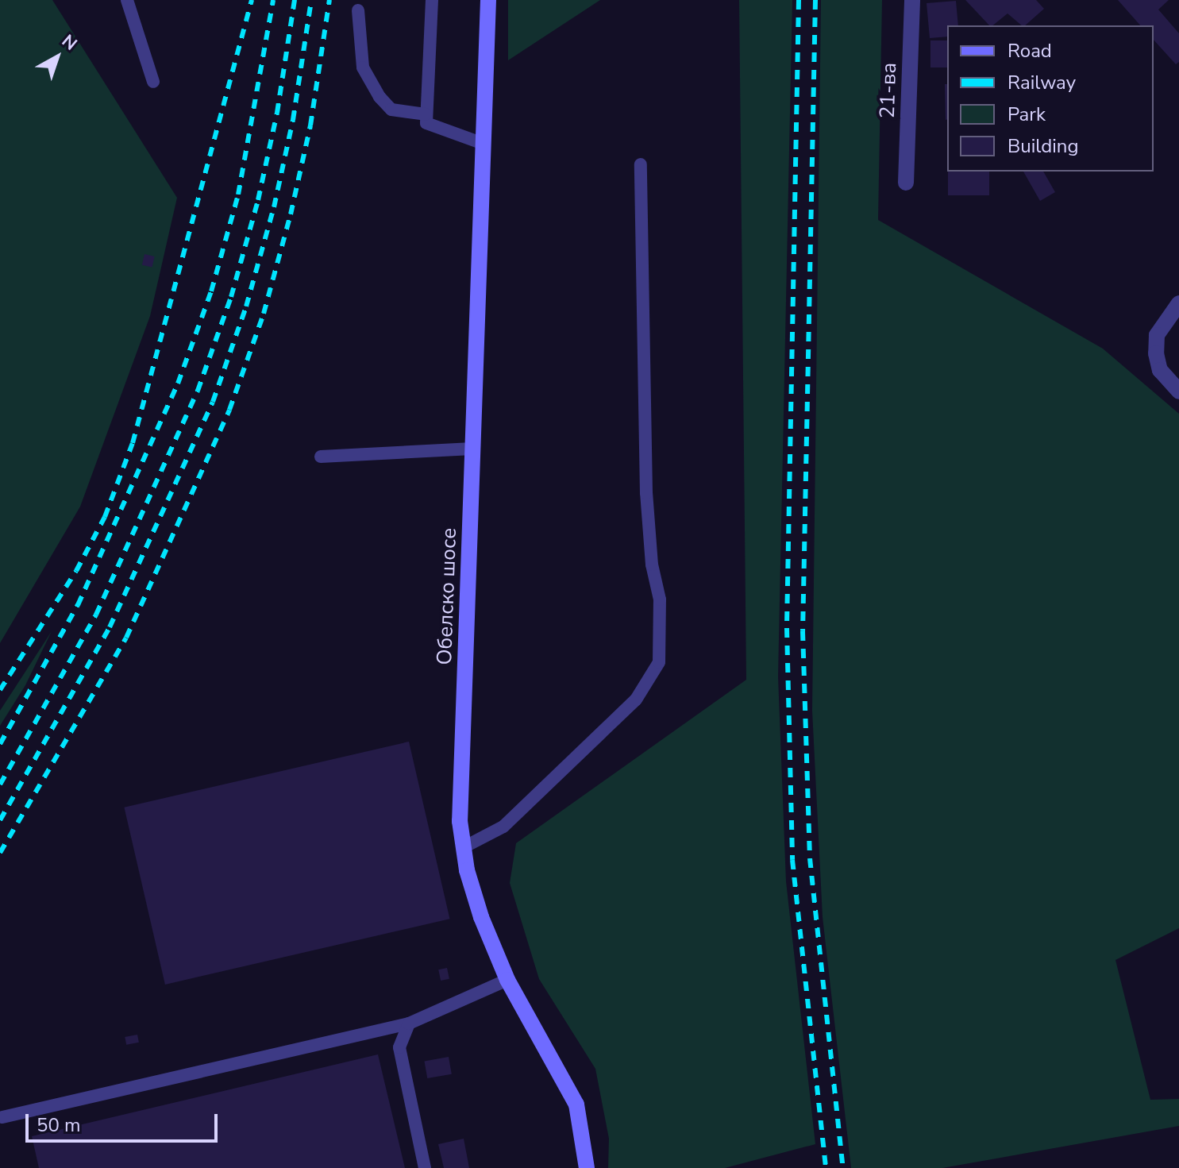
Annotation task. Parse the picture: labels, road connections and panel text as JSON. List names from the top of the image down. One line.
{"streets":{"street":["21-ва","Обелско шосе"]},"legend":["Road","Railway","Park","Building"],"scale_bar":"50 m","north":"top right"}
